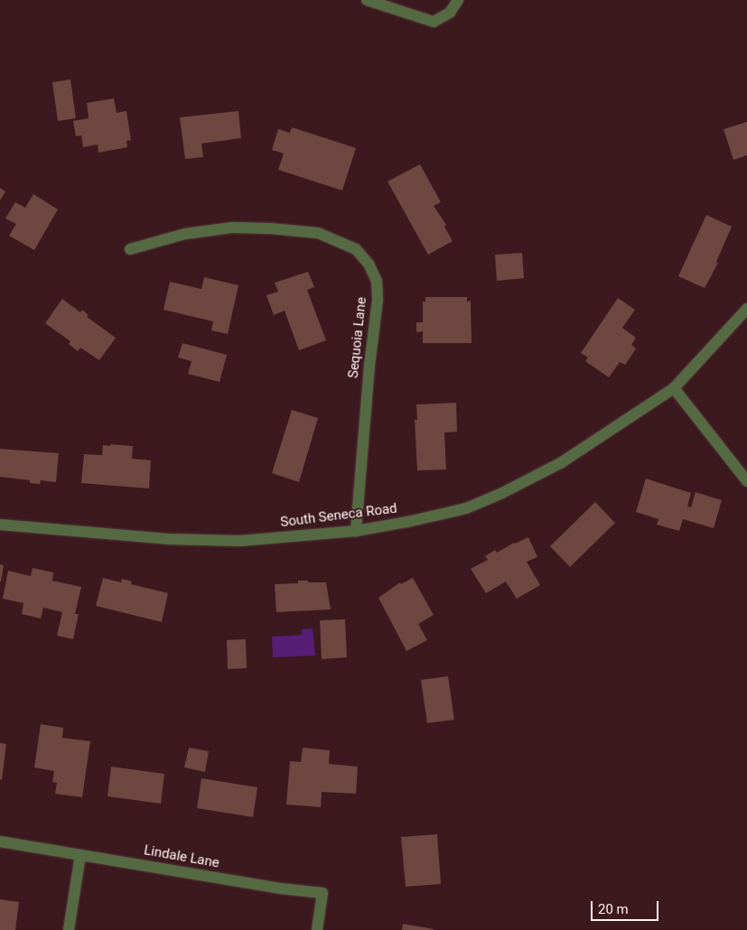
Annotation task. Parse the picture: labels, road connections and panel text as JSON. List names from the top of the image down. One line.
{"streets":{"street":["Sequoia Lane","South Seneca Road","Lindale Lane"]},"crossings":[["Sequoia Lane","South Seneca Road"]],"scale_bar":"20 m"}
